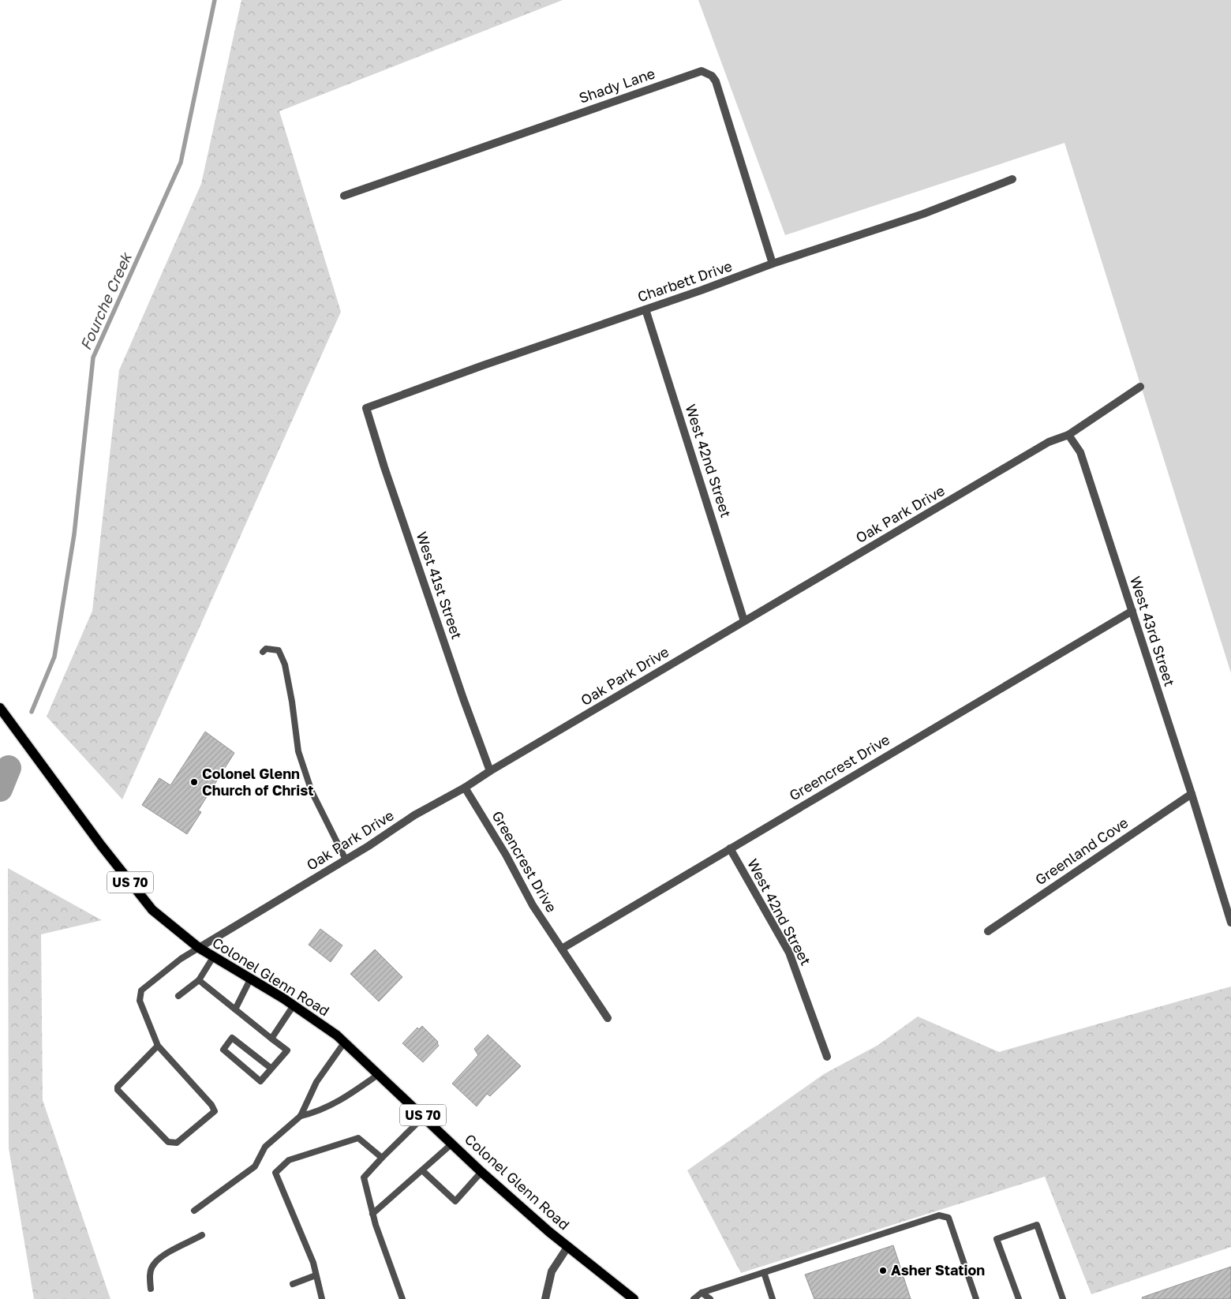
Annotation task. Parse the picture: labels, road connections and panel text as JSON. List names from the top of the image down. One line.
{"streets":{"main road":["US 70","Colonel Glenn Road"],"street":["Shady Lane","Charbett Drive","West 42nd Street","Oak Park Drive","West 41st Street","West 43rd Street","Greencrest Drive","Greenland Cove"]},"crossings":[["Shady Lane","Charbett Drive"],["Charbett Drive","West 42nd Street"],["Charbett Drive","West 41st Street"],["West 42nd Street","Oak Park Drive"],["West 42nd Street","Greencrest Drive"],["Oak Park Drive","West 41st Street"],["Oak Park Drive","West 43rd Street"],["Oak Park Drive","Greencrest Drive"],["Oak Park Drive","Colonel Glenn Road"],["West 43rd Street","Greencrest Drive"],["West 43rd Street","Greenland Cove"]],"water":["Fourche Creek"],"places":["Colonel Glenn Church of Christ","Asher Station"]}
